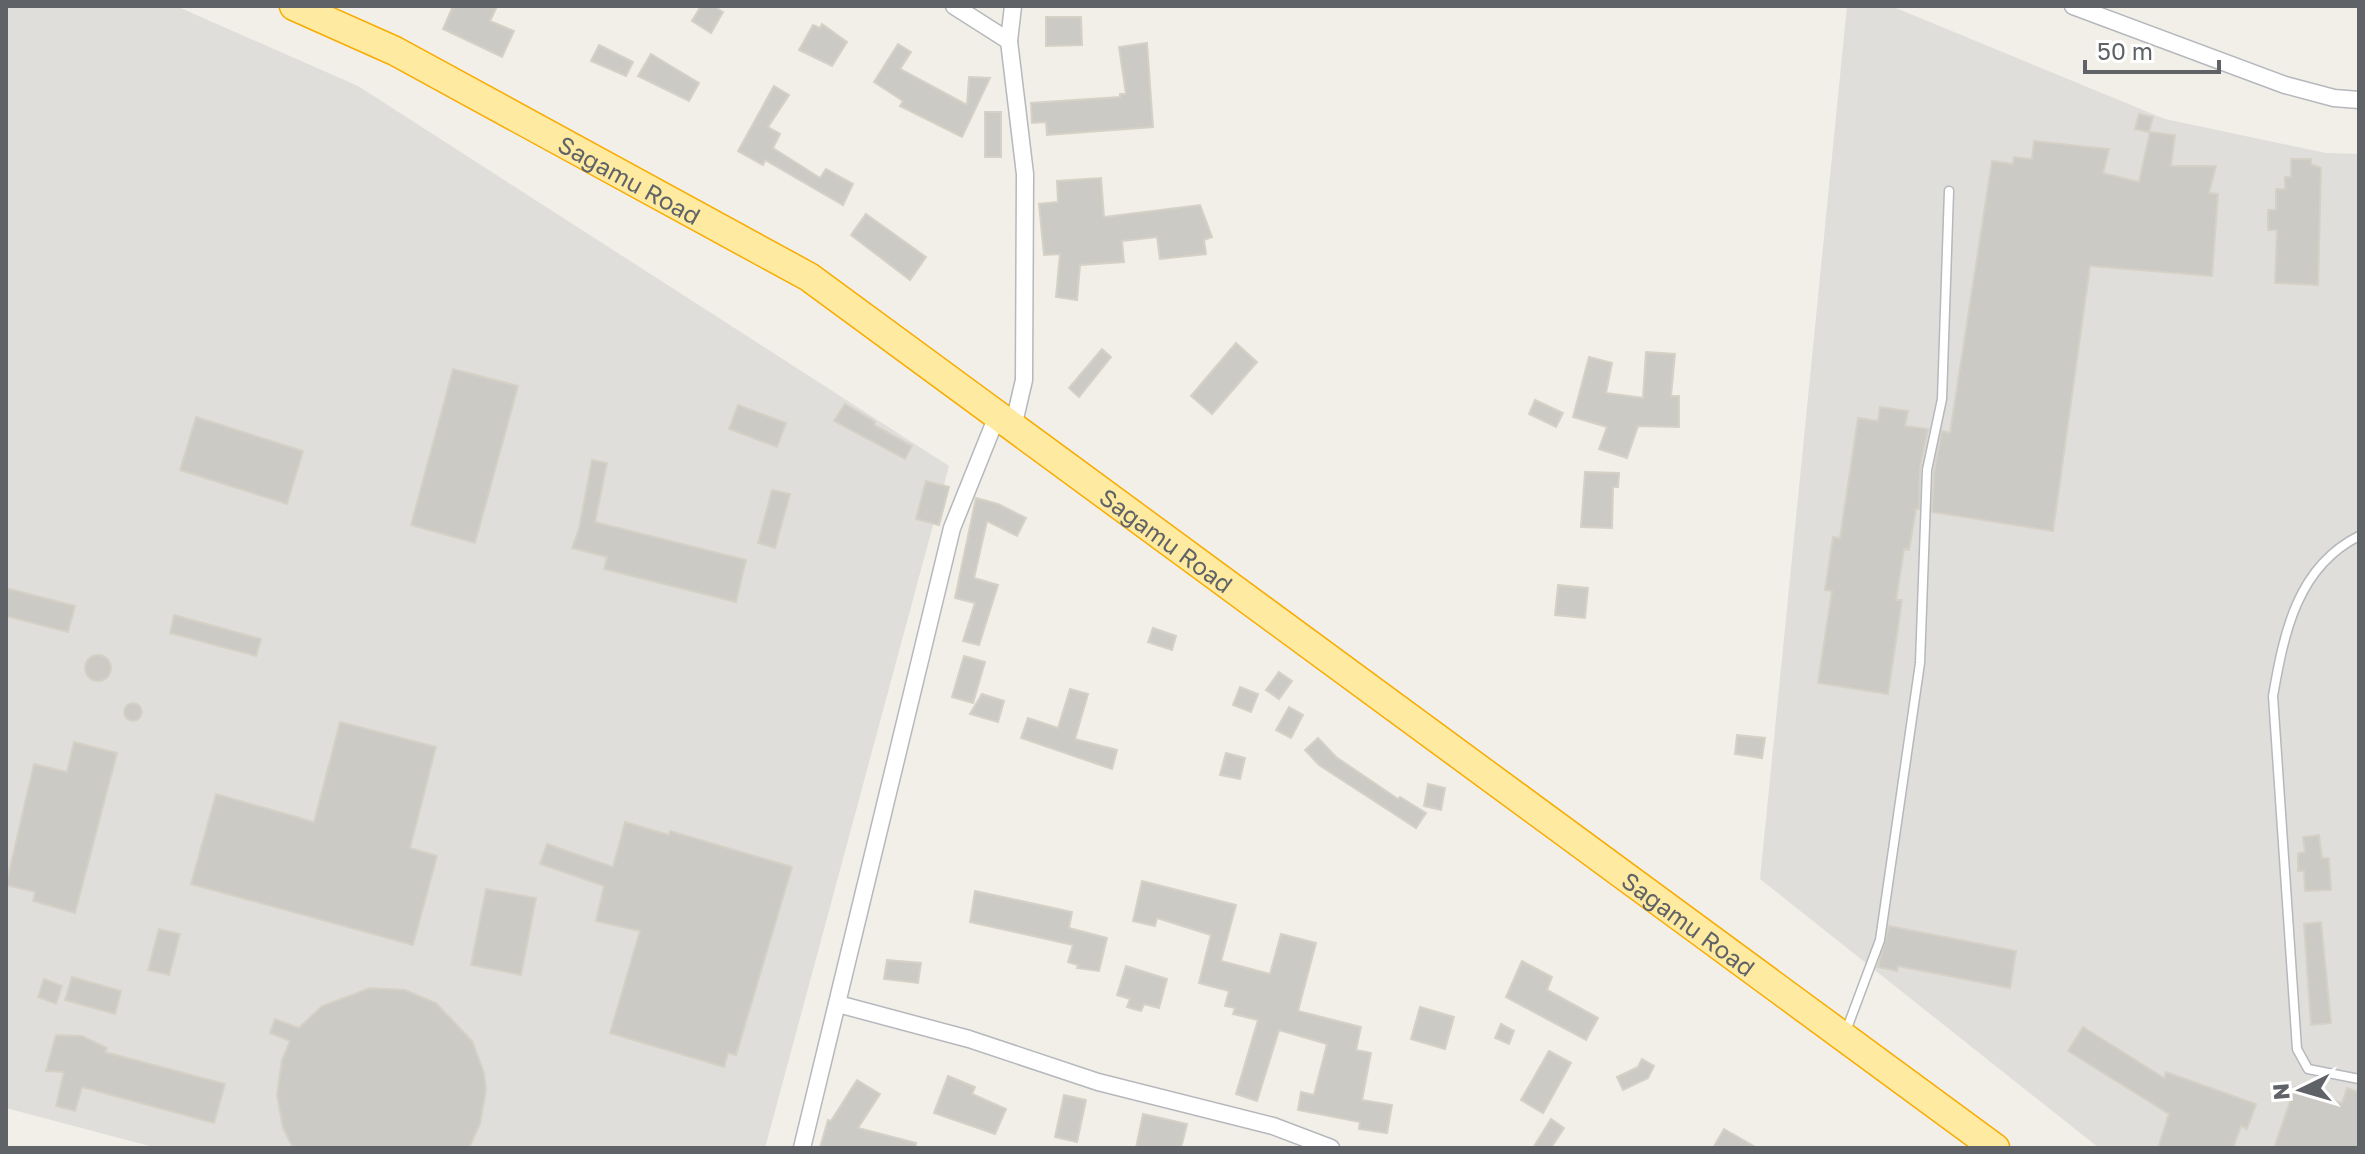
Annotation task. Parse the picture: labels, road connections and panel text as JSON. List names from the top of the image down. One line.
{"streets":{"highway":["Sagamu Road"]},"scale_bar":"50 m","north":"left"}
